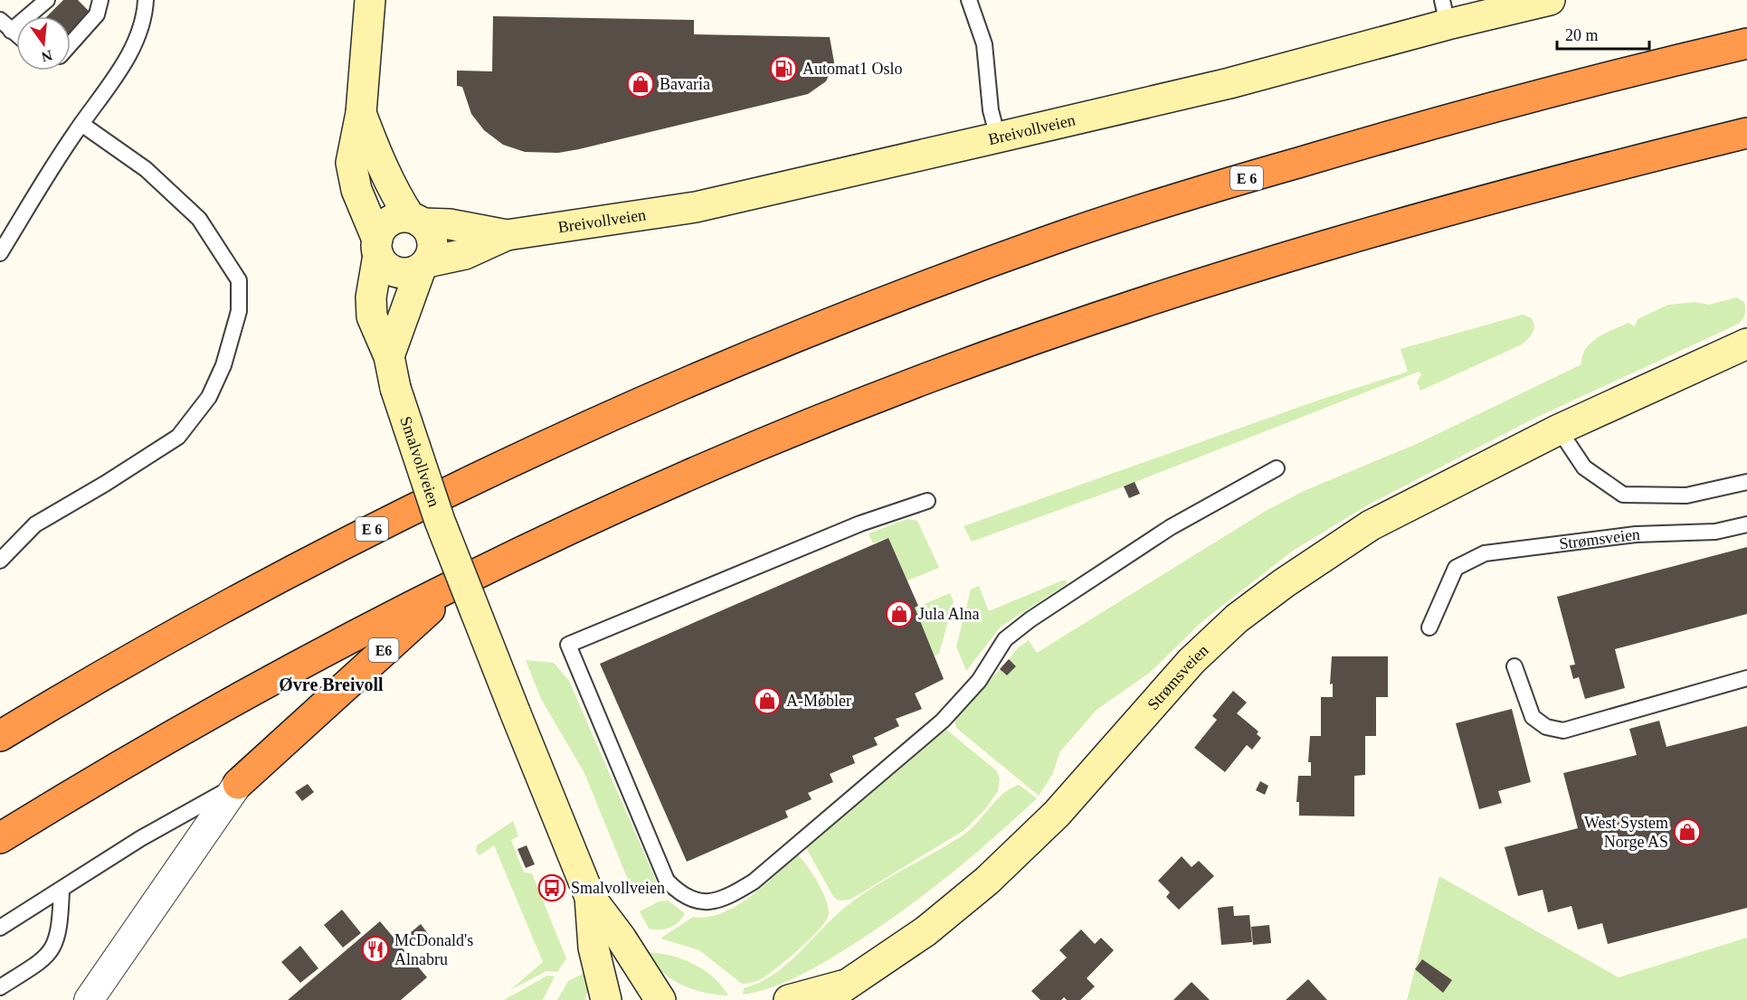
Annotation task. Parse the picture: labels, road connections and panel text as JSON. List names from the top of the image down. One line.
{"streets":{"highway":["E 6","E6"],"street":["Breivollveien","Smalvollveien","Strømsveien"]},"crossings":[["Breivollveien","Smalvollveien"]],"districts":["Øvre Breivoll"],"places":{"fuel station":["Automat1 Oslo"],"shop":["Bavaria","Jula Alna","A-Møbler","West System Norge AS"],"bus stop":["Smalvollveien"],"restaurant":["McDonald's Alnabru"]},"scale_bar":"20 m","north":"bottom"}
